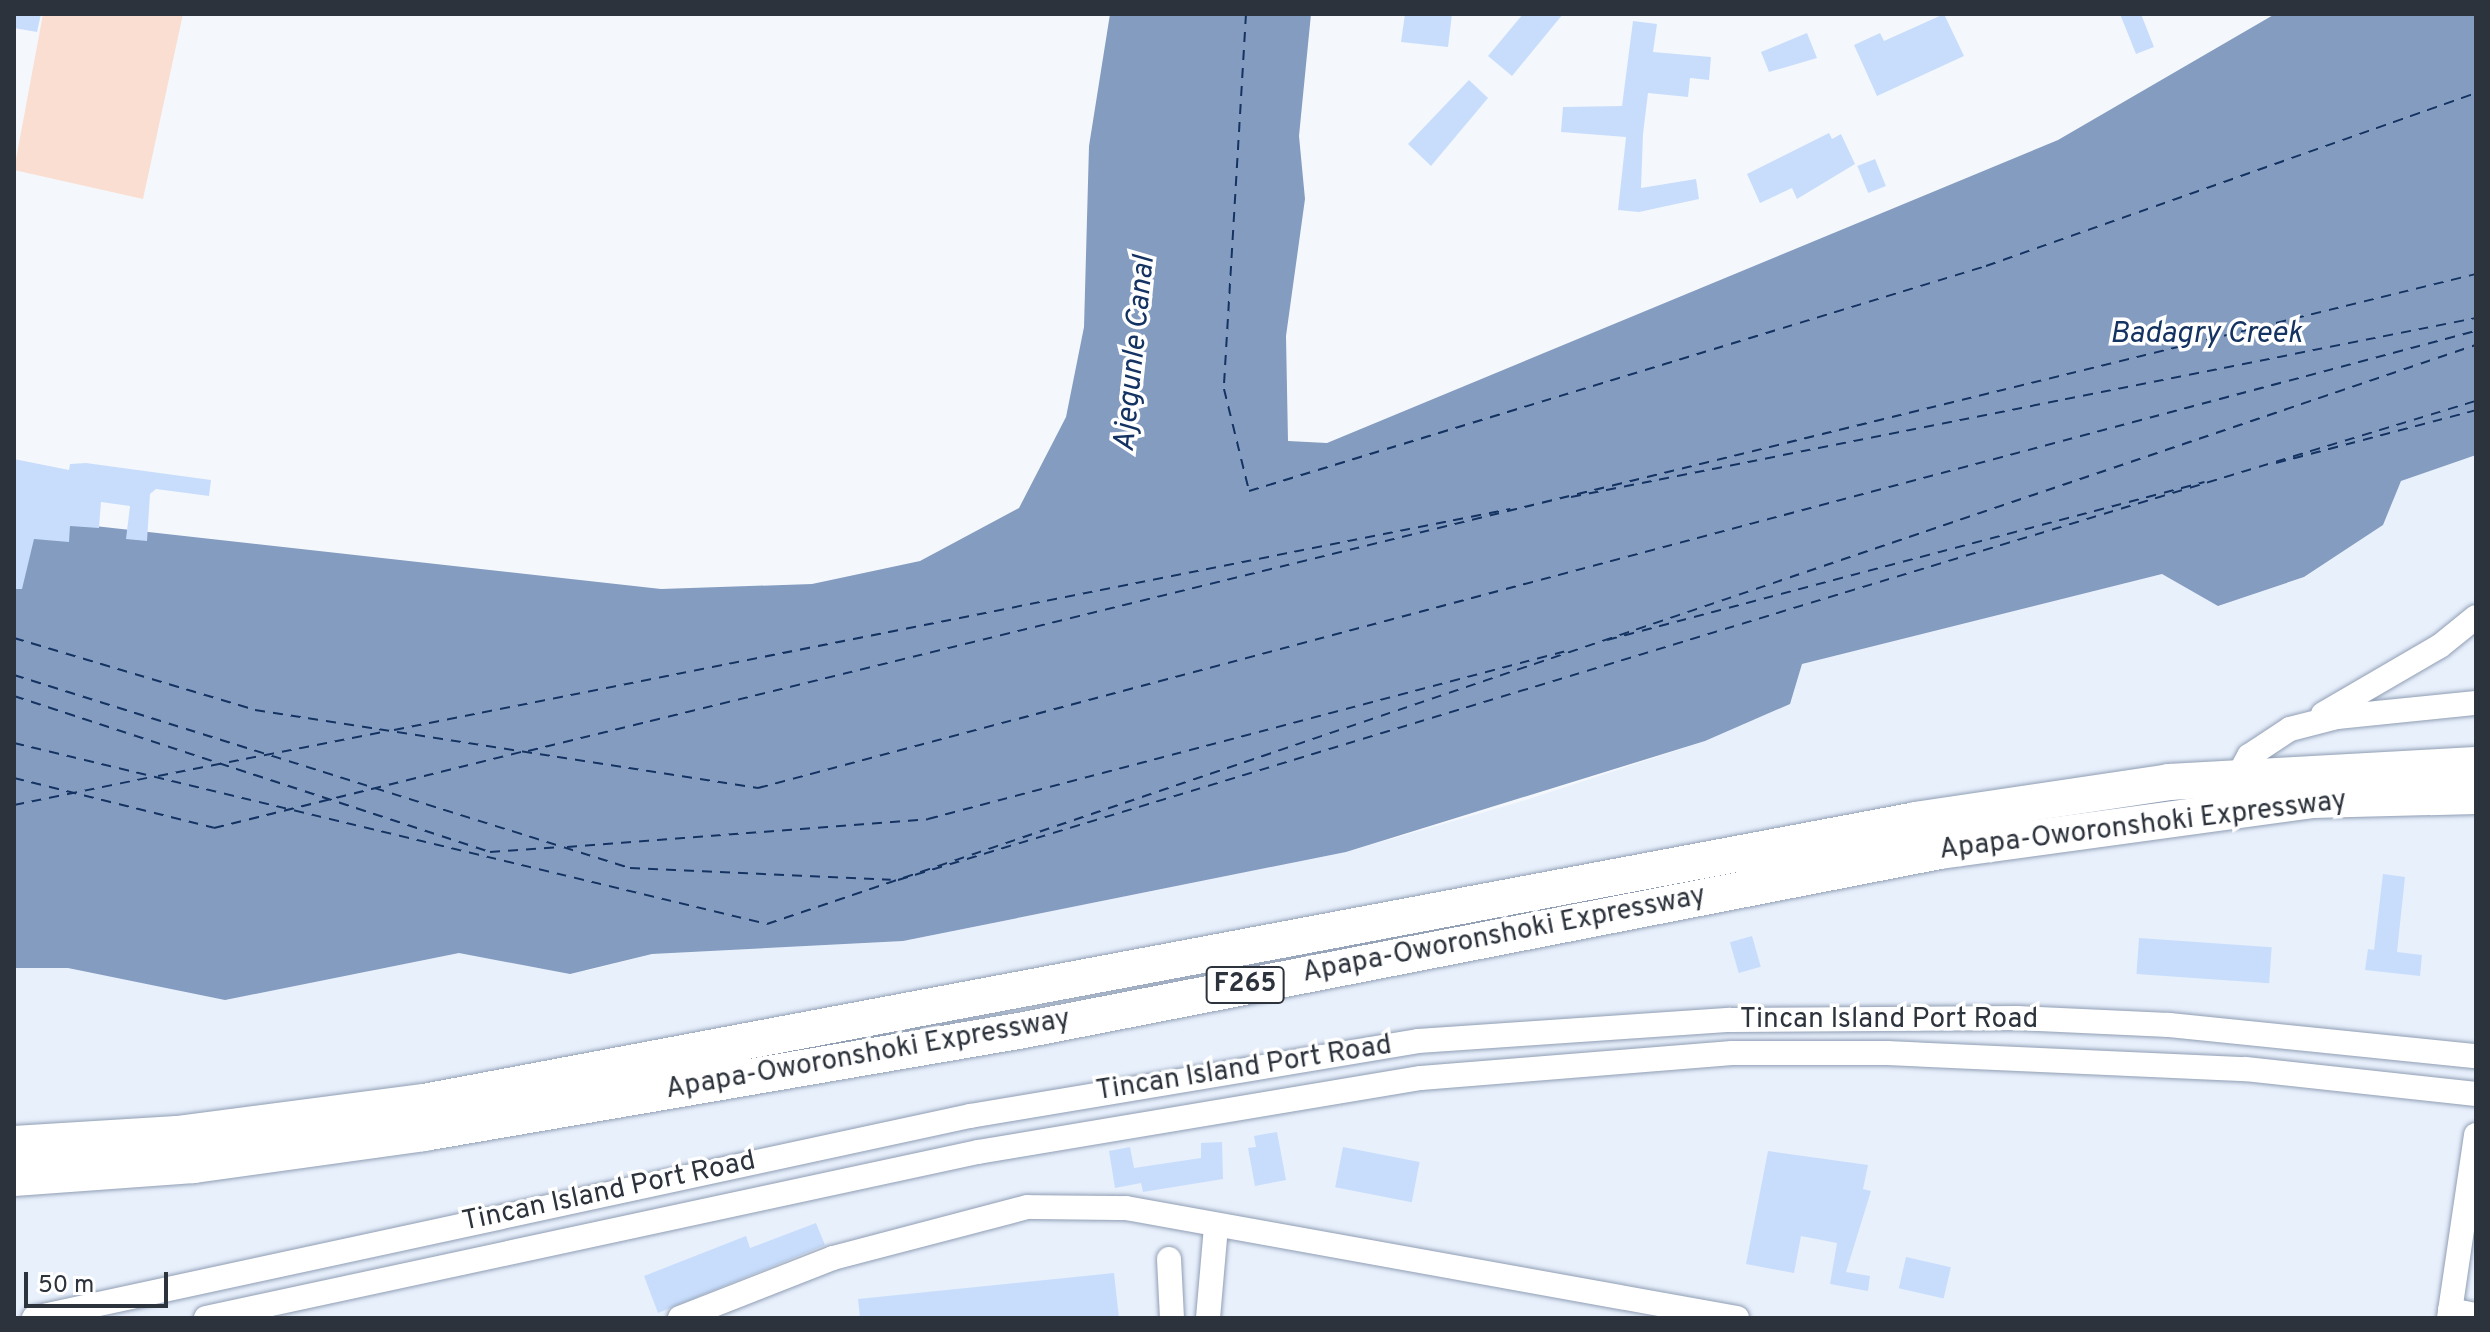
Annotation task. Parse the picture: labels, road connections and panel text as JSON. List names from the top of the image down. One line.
{"streets":{"highway":["Apapa-Oworonshoki Expressway","F265"],"street":["Tincan Island Port Road"]},"water":["Badagry Creek","Ajegunle Canal"],"scale_bar":"50 m"}
